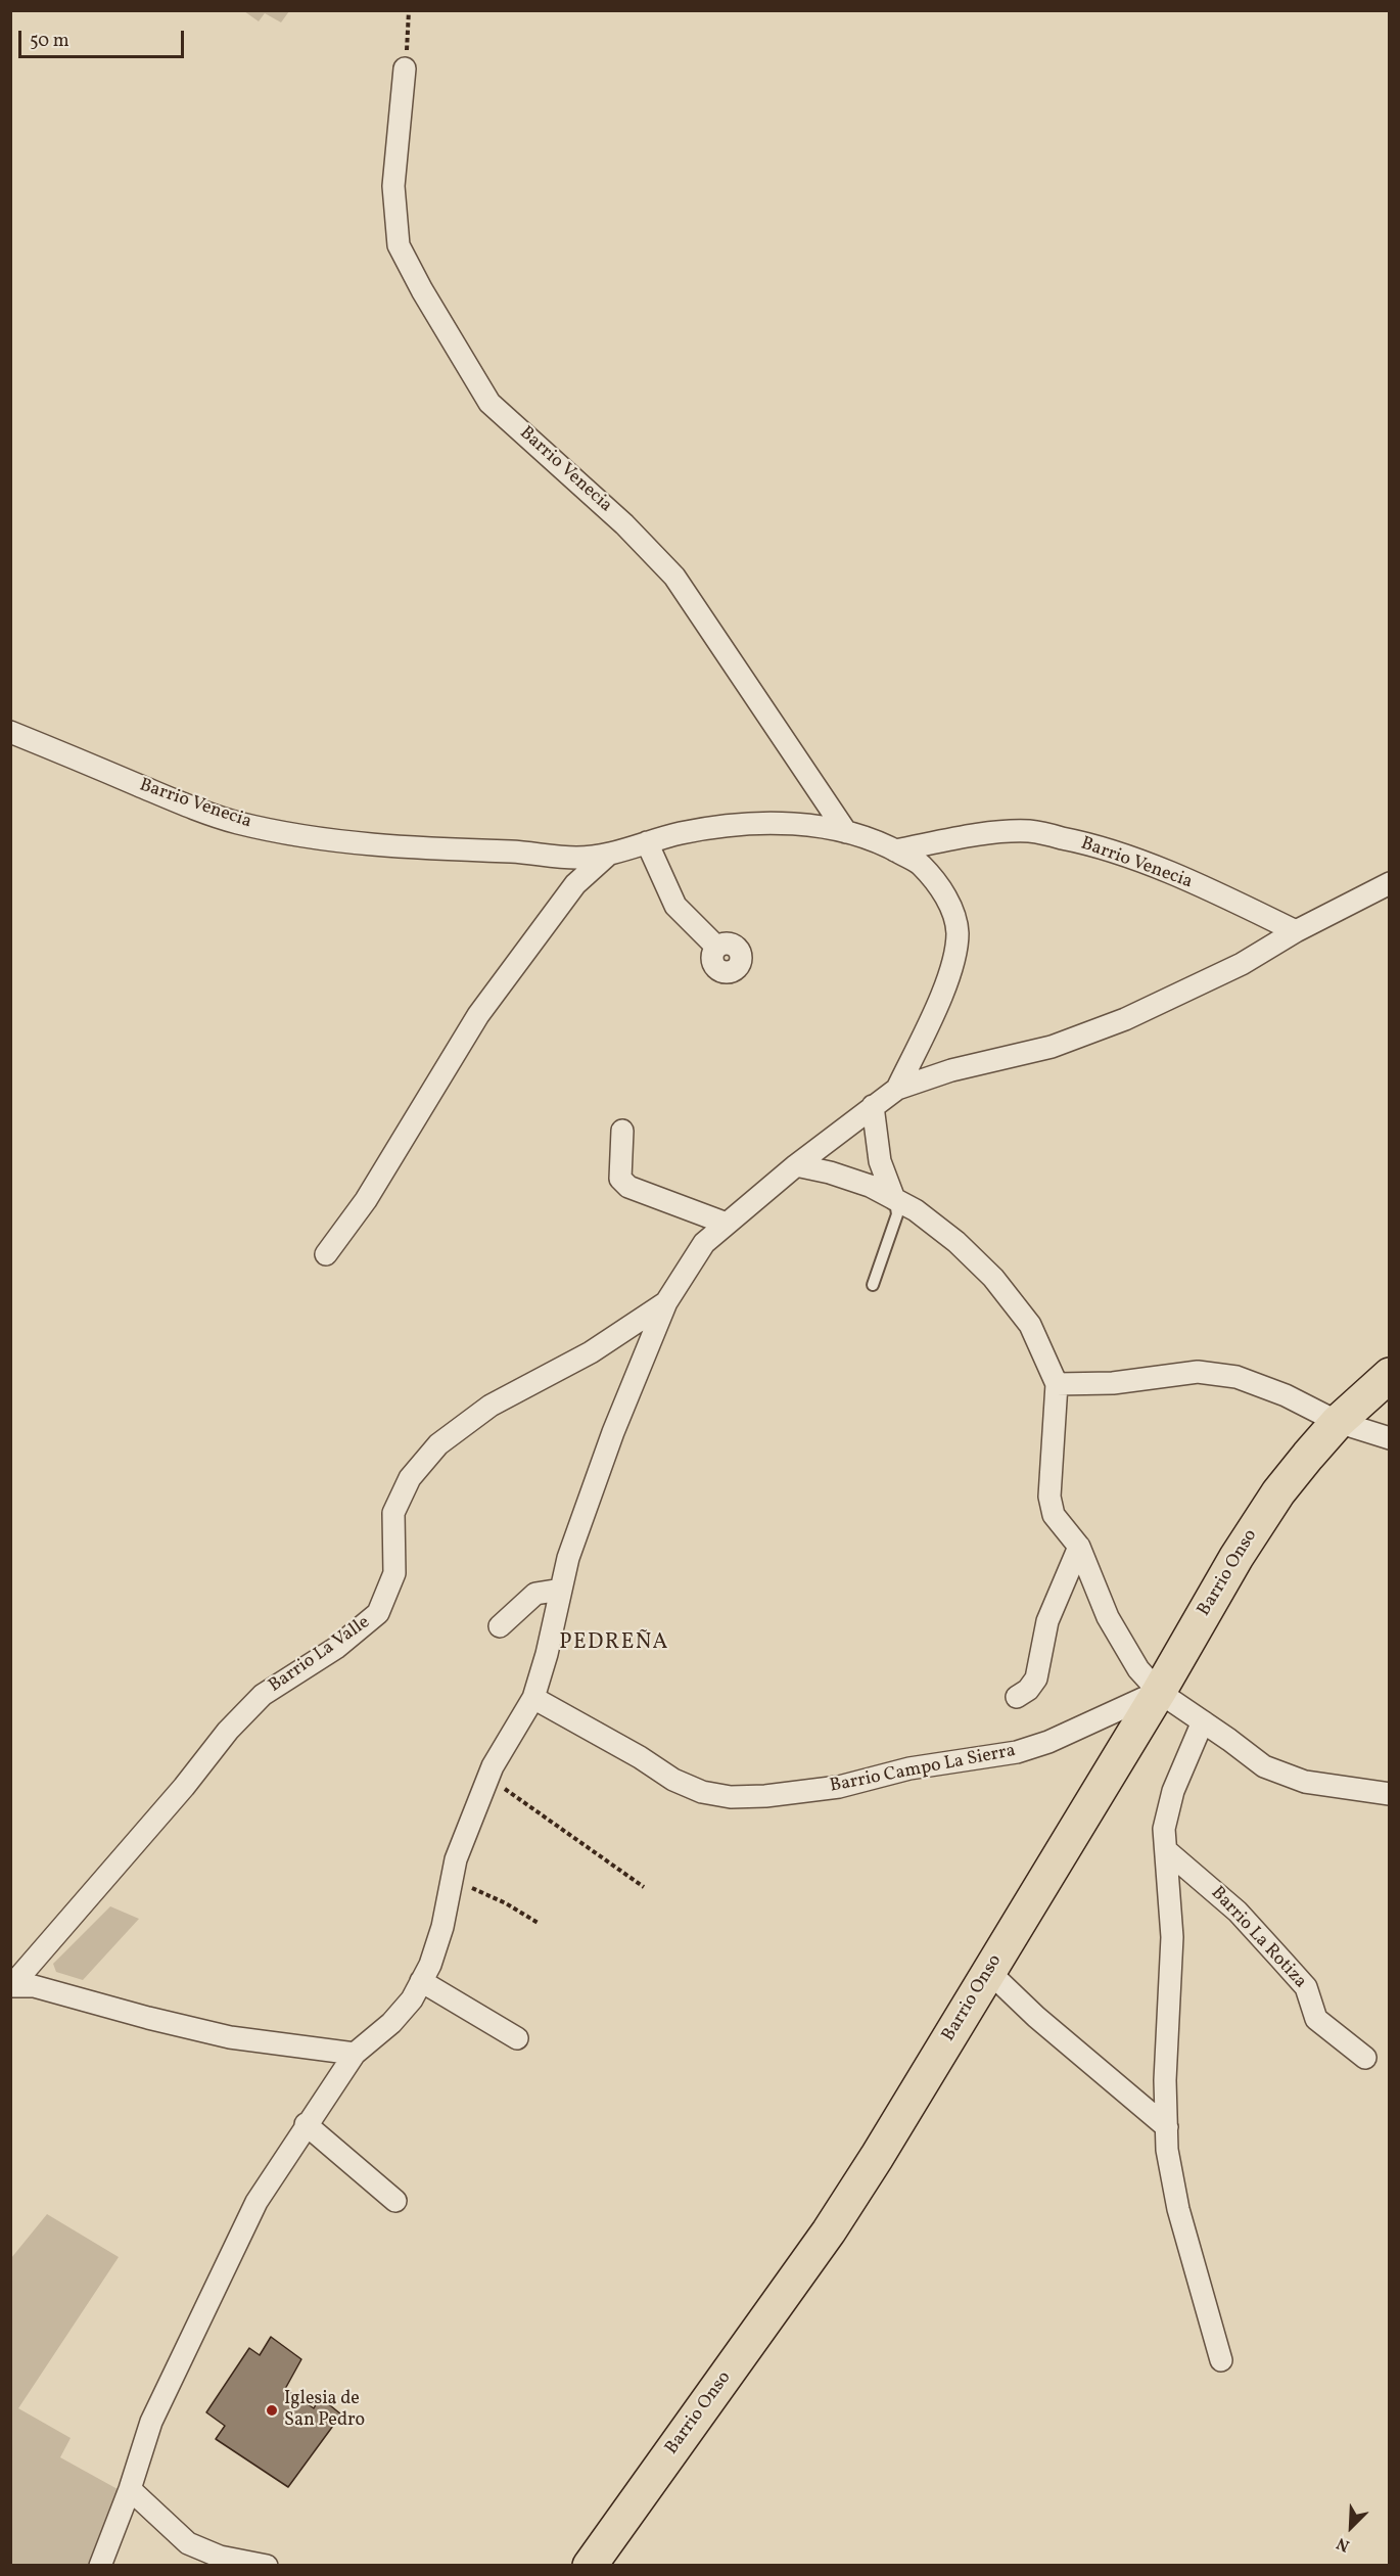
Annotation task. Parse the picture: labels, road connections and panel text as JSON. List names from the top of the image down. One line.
{"streets":{"main road":["Barrio Onso"],"street":["Barrio Venecia","Barrio La Valle","Barrio Campo La Sierra","Barrio La Rotiza"]},"crossings":[["Barrio Onso","Barrio Campo La Sierra"]],"districts":["PEDREÑA"],"places":["Iglesia de San Pedro"],"scale_bar":"50 m","north":"bottom left"}
